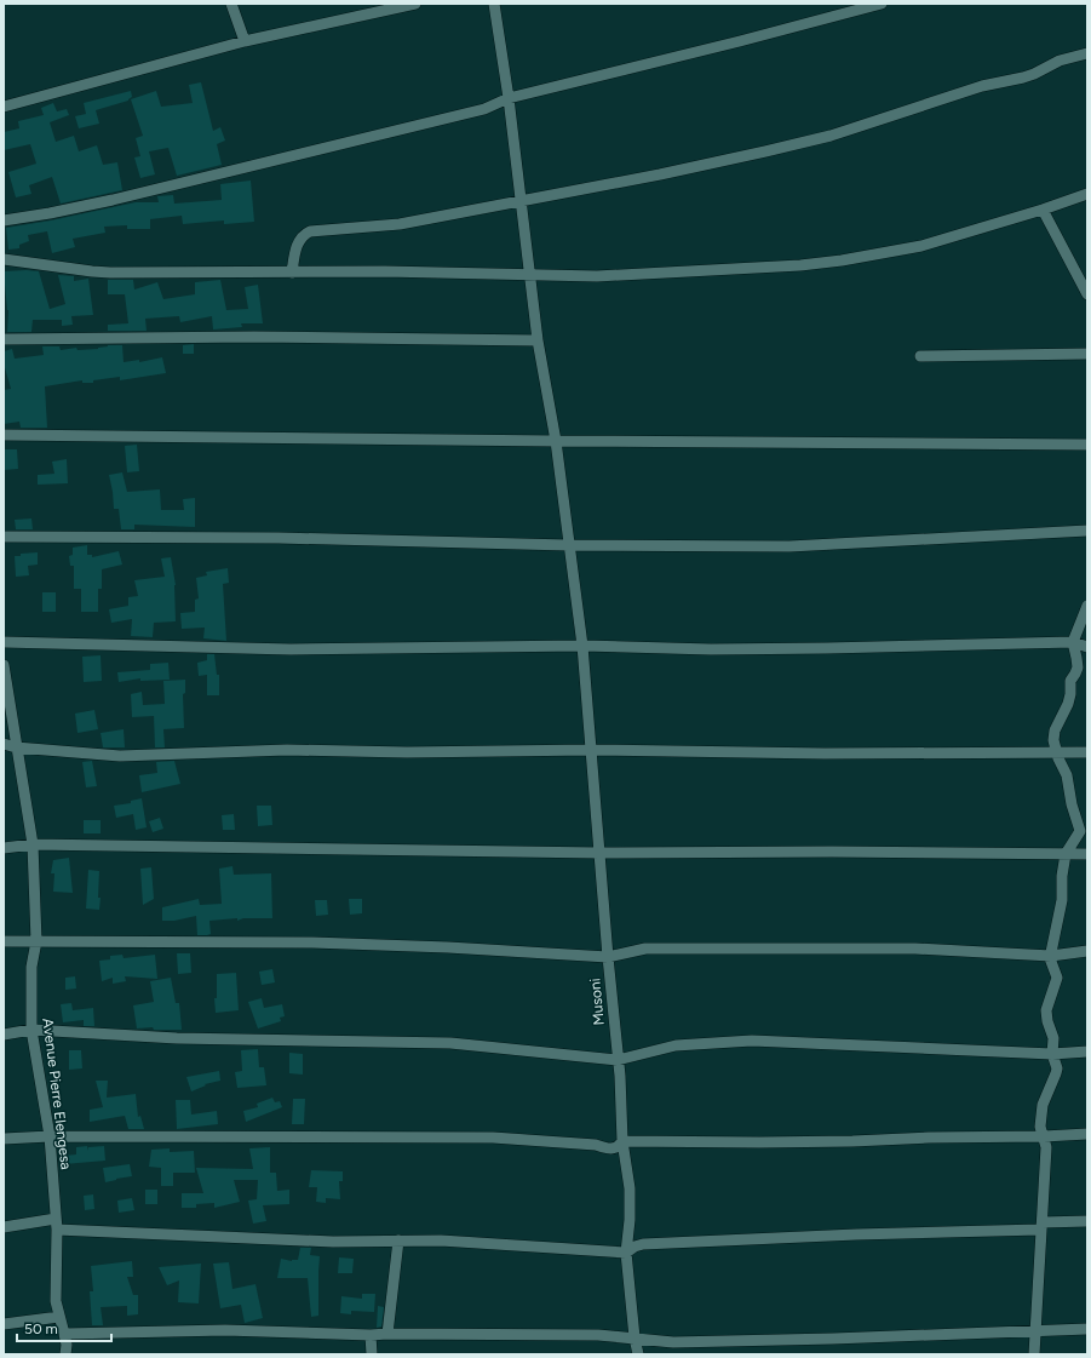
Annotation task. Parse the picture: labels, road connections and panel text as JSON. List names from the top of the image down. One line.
{"streets":{"street":["Musoni","Avenue Pierre Elengesa"]},"scale_bar":"50 m"}
